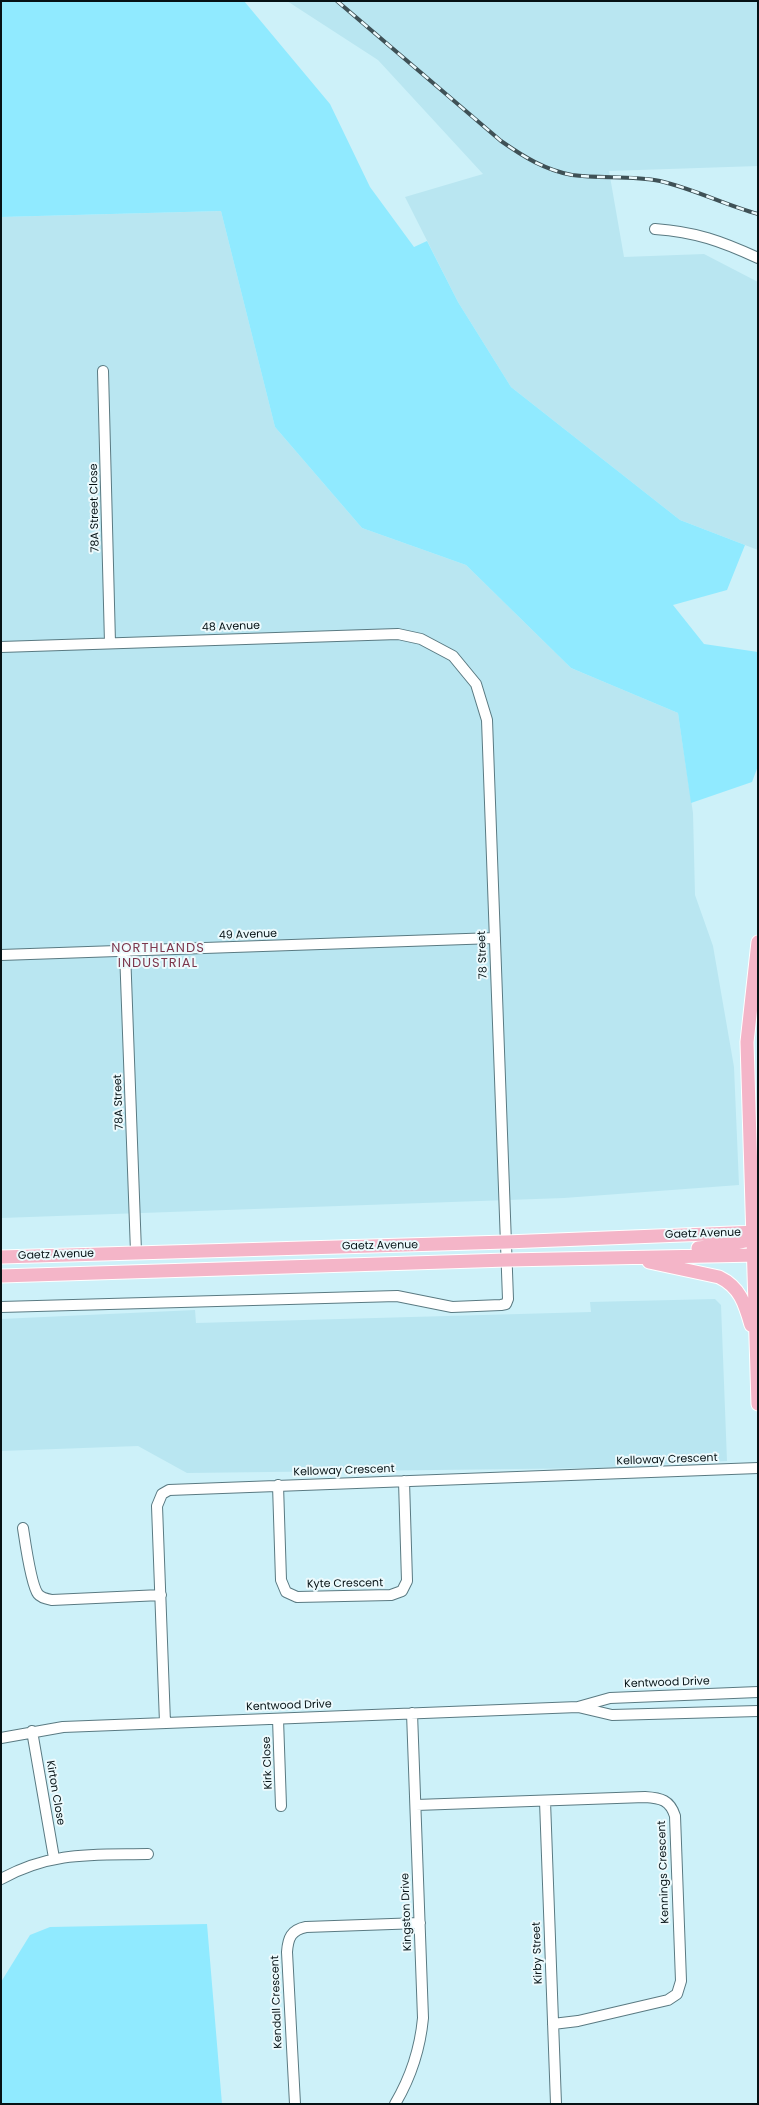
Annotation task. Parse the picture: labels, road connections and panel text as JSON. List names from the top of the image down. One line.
{"streets":{"main road":["Gaetz Avenue"],"street":["78A Street Close","48 Avenue","49 Avenue","78 Street","78A Street","Kelloway Crescent","Kyte Crescent","Kentwood Drive","Kirk Close","Kirton Close","Kennings Crescent","Kingston Drive","Kirby Street","Kendall Crescent"]},"crossings":[["78A Street Close","48 Avenue"],["48 Avenue","78 Street"],["49 Avenue","78 Street"],["49 Avenue","78A Street"],["78 Street","Gaetz Avenue"],["78A Street","Gaetz Avenue"],["Kelloway Crescent","Kyte Crescent"],["Kelloway Crescent","Kentwood Drive"],["Kentwood Drive","Kirk Close"],["Kentwood Drive","Kirton Close"],["Kentwood Drive","Kingston Drive"],["Kennings Crescent","Kingston Drive"],["Kennings Crescent","Kirby Street"],["Kingston Drive","Kendall Crescent"]],"districts":["NORTHLANDS INDUSTRIAL"]}
